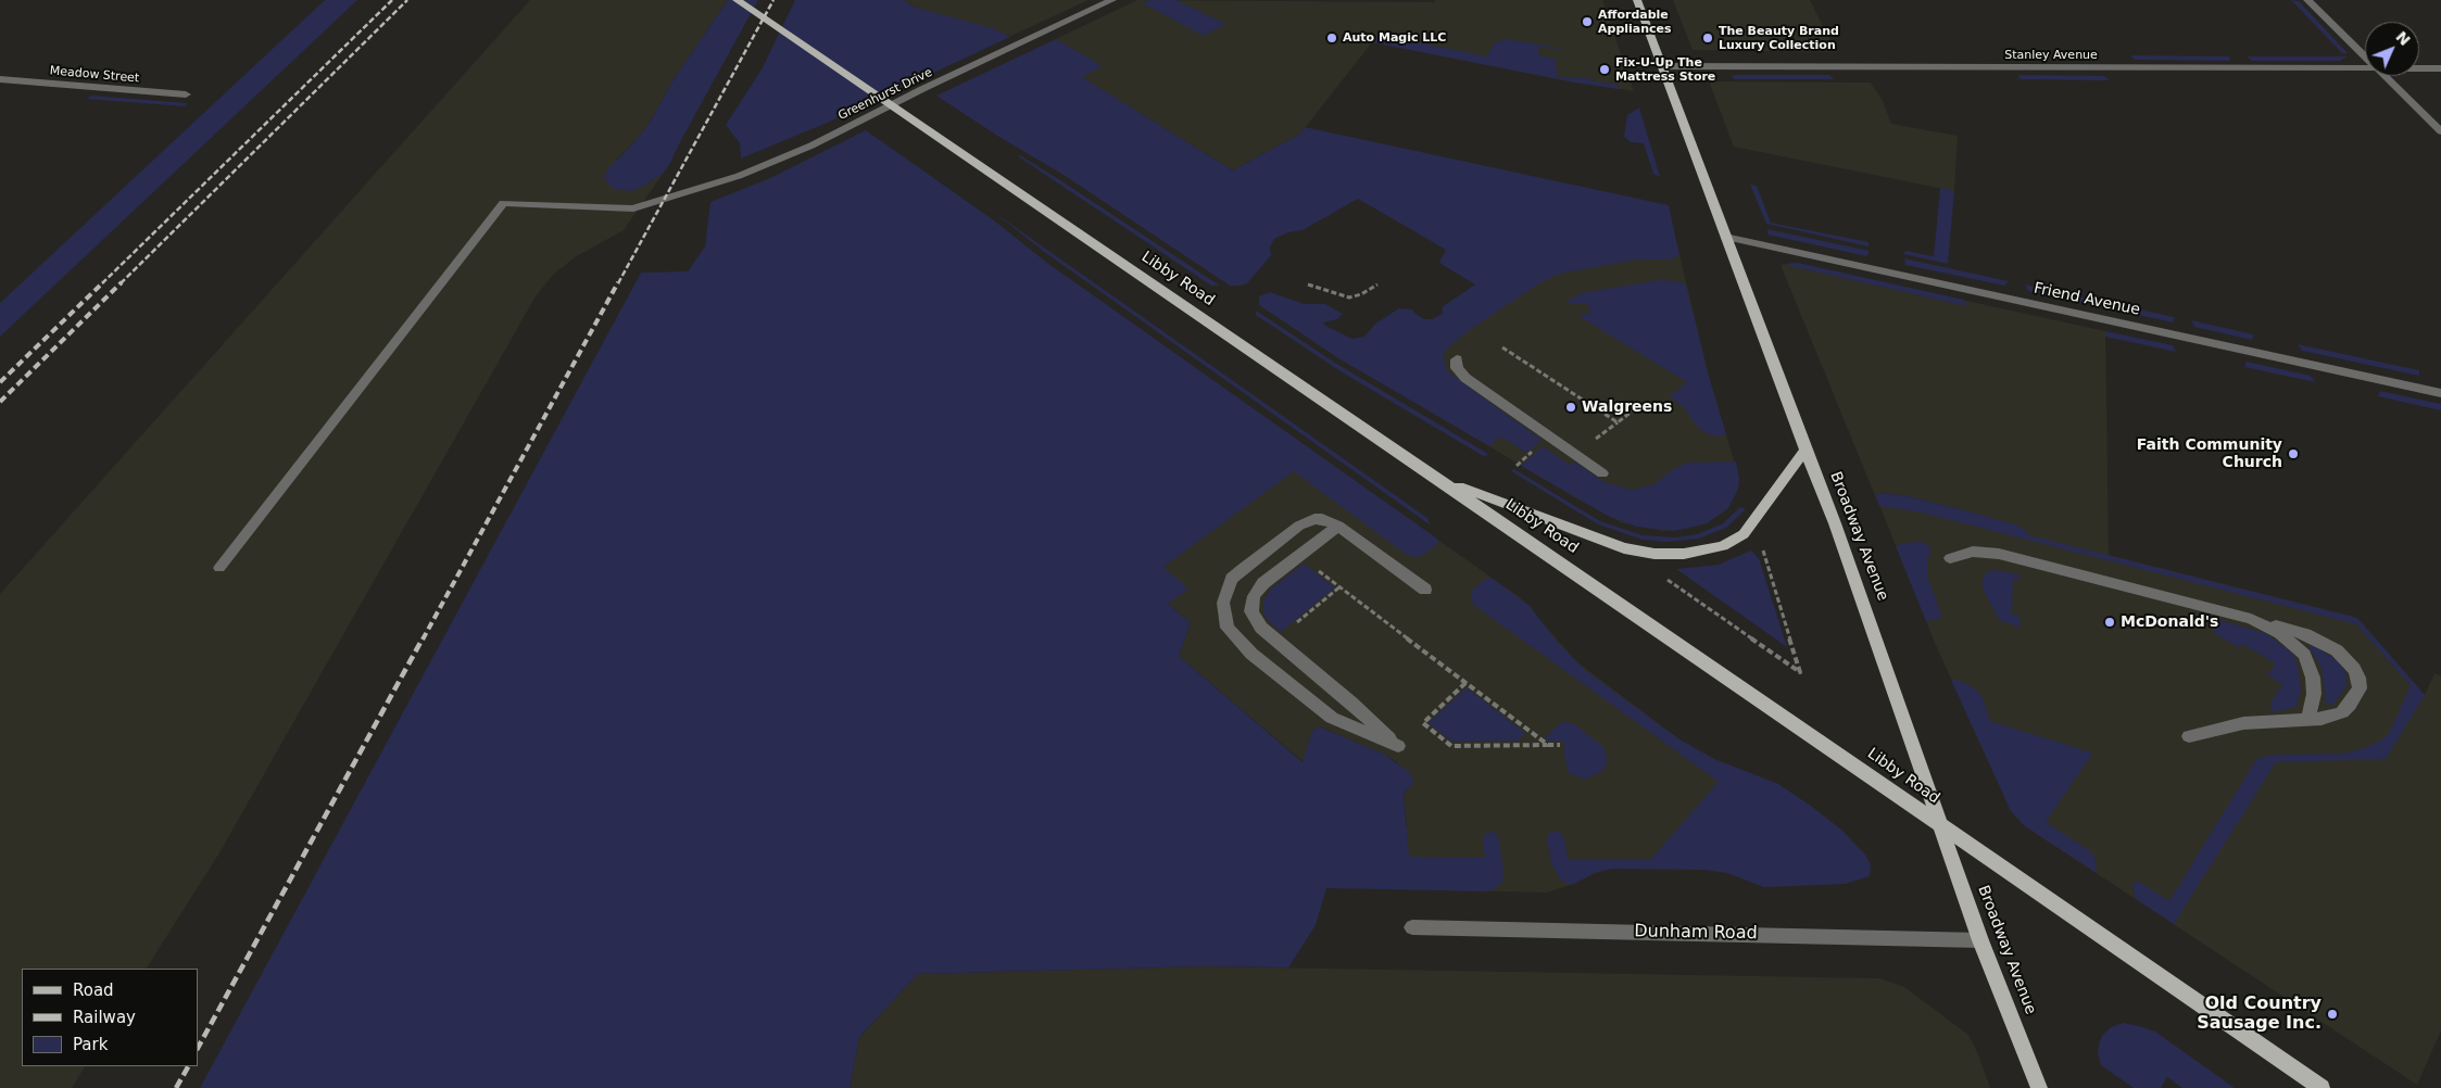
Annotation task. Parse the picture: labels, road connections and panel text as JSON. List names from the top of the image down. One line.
{"streets":{"main road":["Libby Road","Broadway Avenue"],"street":["Stanley Avenue","Meadow Street","Greenhurst Drive","Friend Avenue","Dunham Road"]},"crossings":[["Stanley Avenue","Broadway Avenue"],["Libby Road","Broadway Avenue"],["Friend Avenue","Broadway Avenue"],["Broadway Avenue","Dunham Road"]],"places":["Affordable Appliances","Auto Magic LLC","The Beauty Brand Luxury Collection","Fix-U-Up The Mattress Store","Walgreens","Faith Community Church","McDonald's","Old Country Sausage Inc."],"legend":["Road","Railway","Park"],"north":"top right"}
